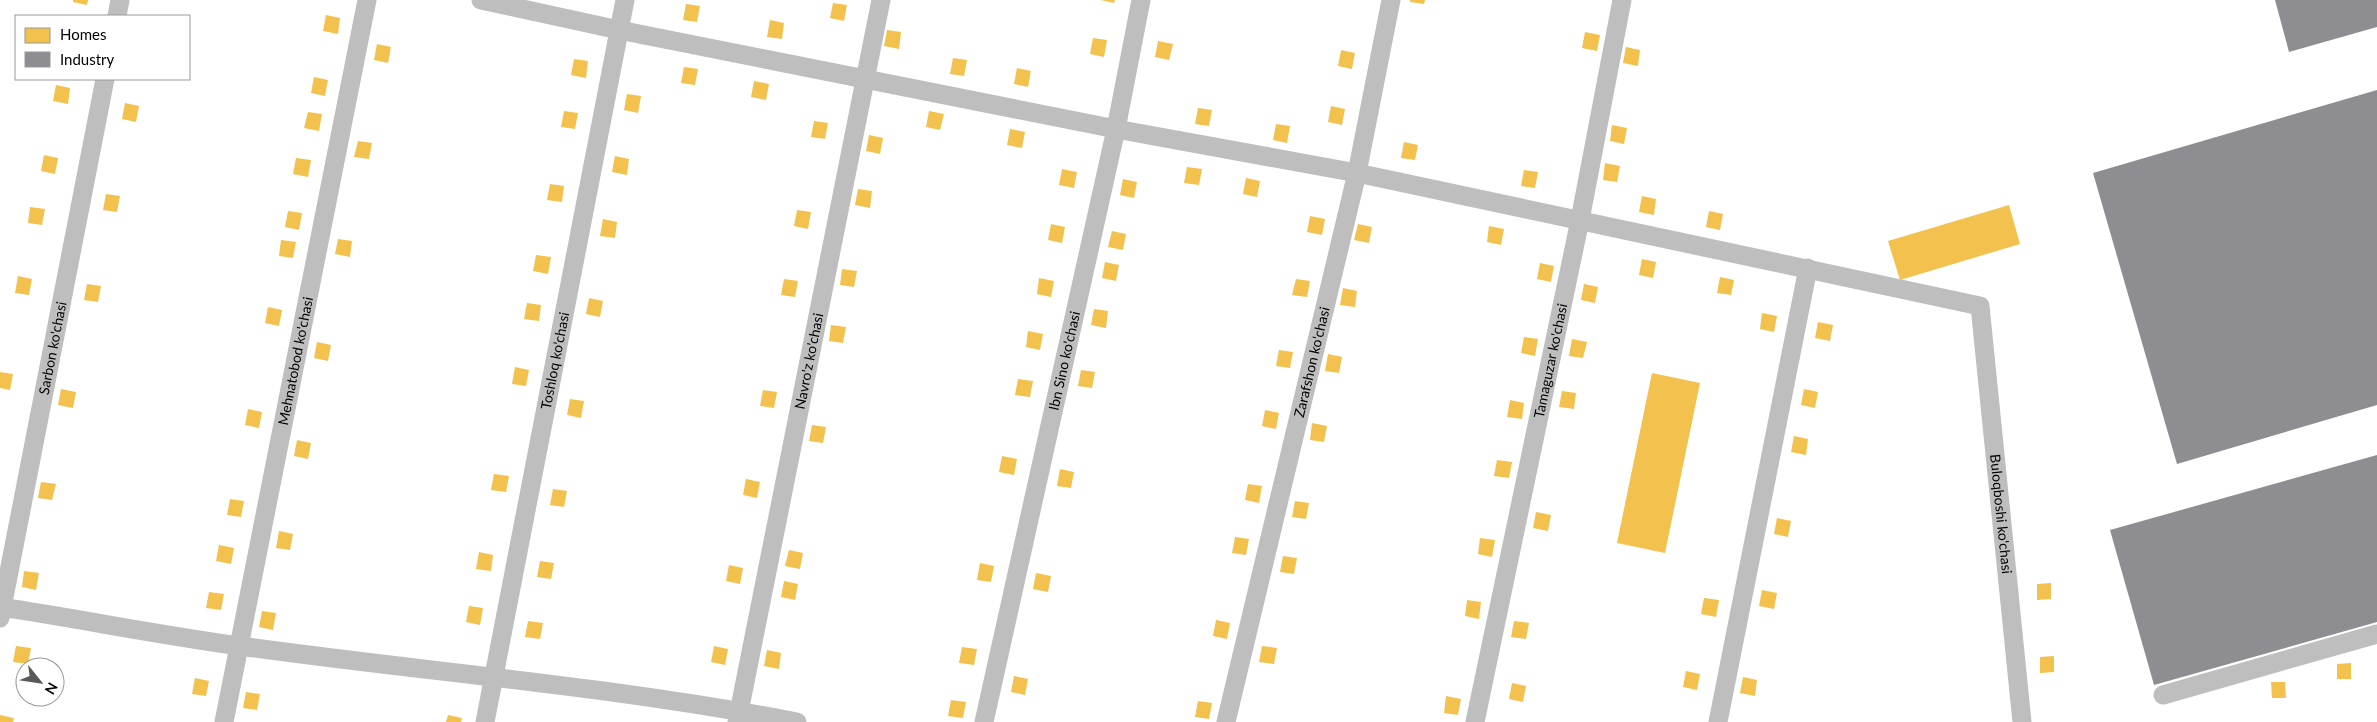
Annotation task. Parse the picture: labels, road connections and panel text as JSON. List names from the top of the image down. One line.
{"streets":{"street":["Sarbon ko'chasi","Mehnatobod ko'chasi","Toshloq ko'chasi","Navro'z ko'chasi","Ibn Sino ko'chasi","Tamaguzar ko'chasi","Zarafshon ko'chasi","Buloqboshi ko'chasi"]},"legend":["Homes","Industry"],"north":"bottom right"}
